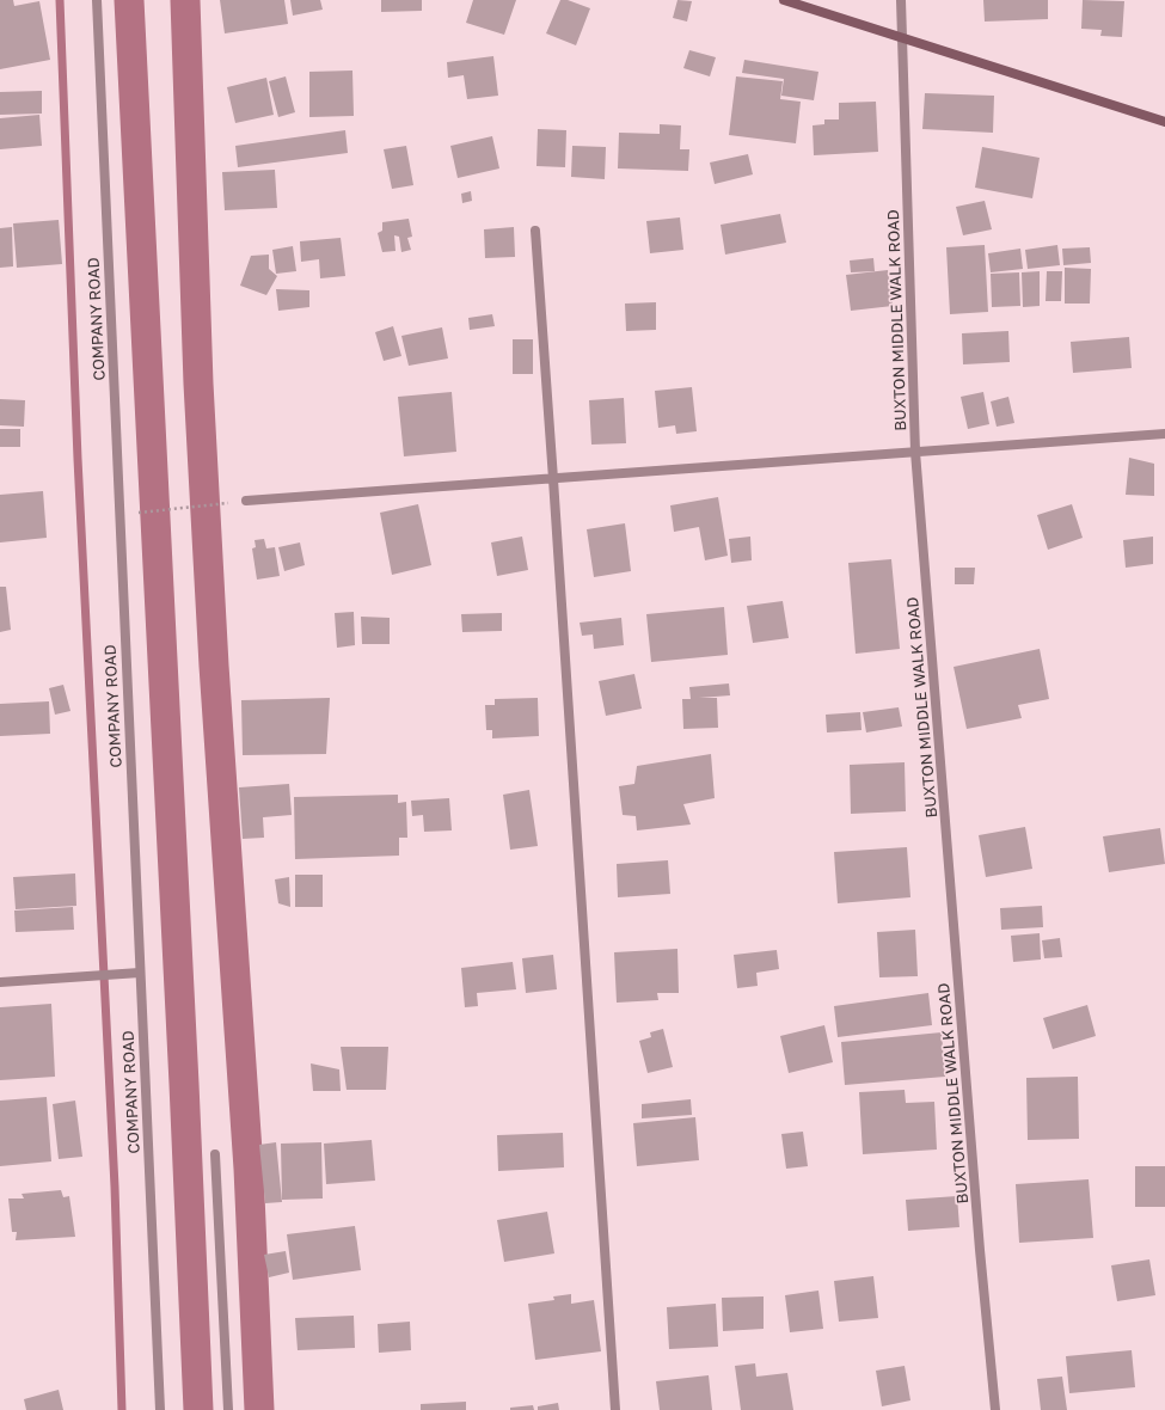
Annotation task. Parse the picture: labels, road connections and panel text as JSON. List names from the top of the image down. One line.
{"streets":{"street":["COMPANY ROAD","BUXTON MIDDLE WALK ROAD"]}}
